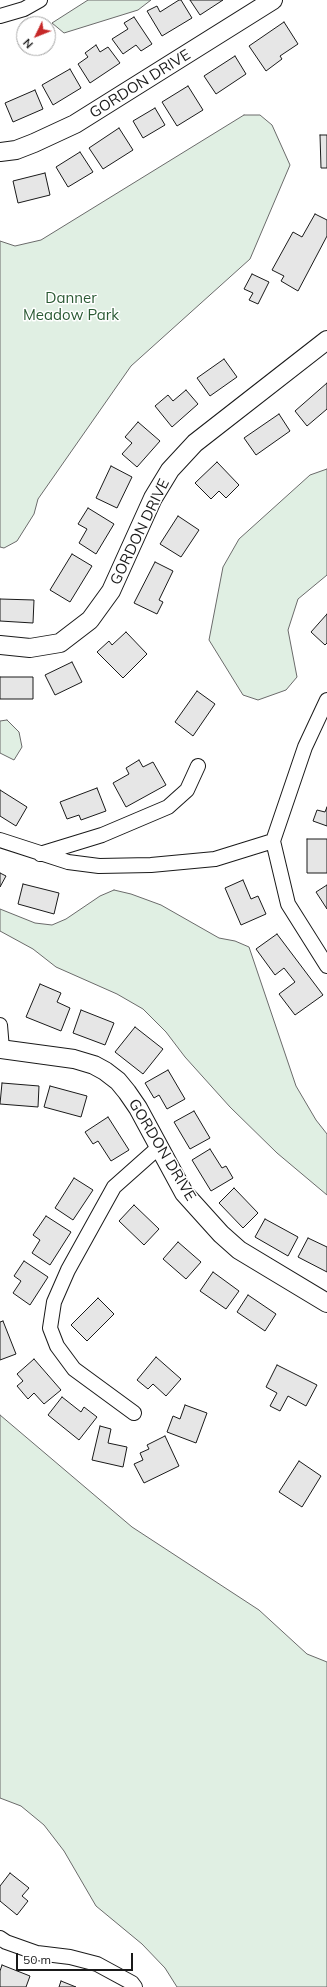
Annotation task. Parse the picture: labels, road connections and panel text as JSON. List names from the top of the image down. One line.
{"streets":{"street":["GORDON DRIVE"]},"parks":["Danner Meadow Park"],"scale_bar":"50 m","north":"bottom left"}
